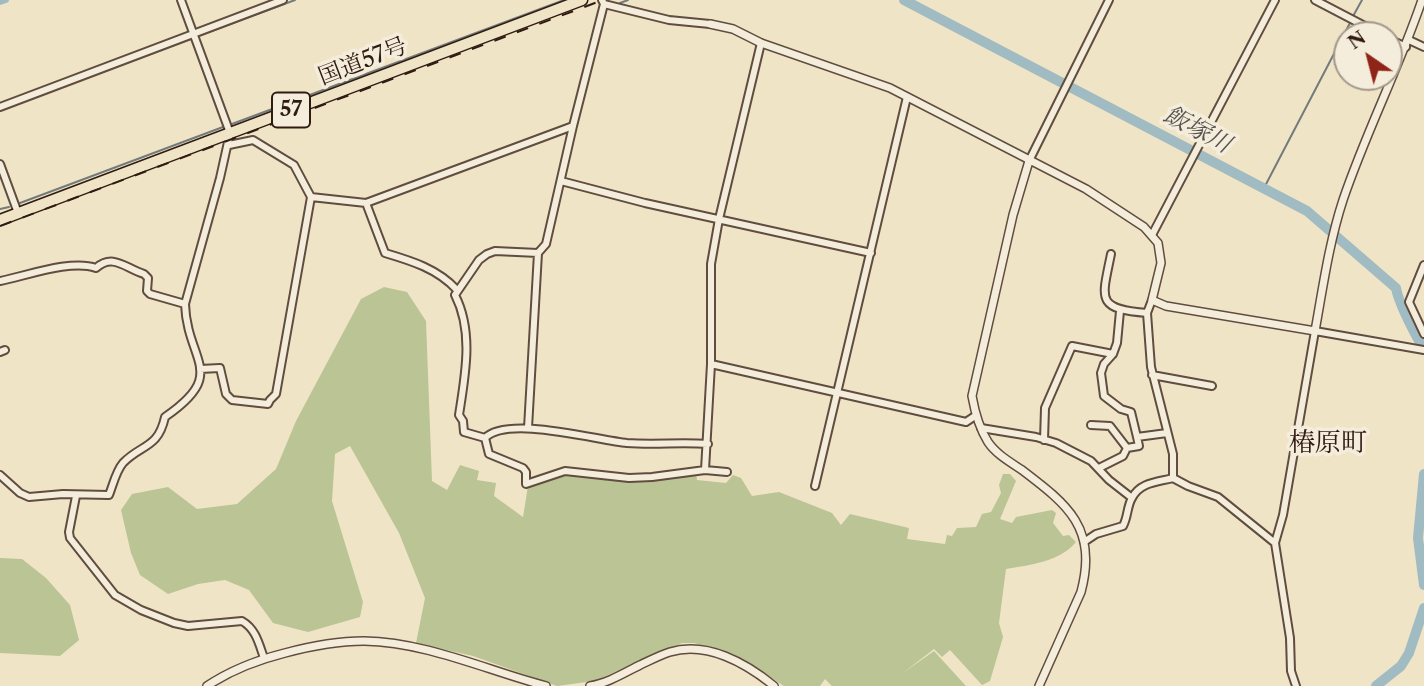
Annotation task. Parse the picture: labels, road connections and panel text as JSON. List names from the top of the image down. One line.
{"streets":{"highway":["国道57号","57"]},"districts":["椿原町"],"water":["飯塚川"],"north":"top left"}
